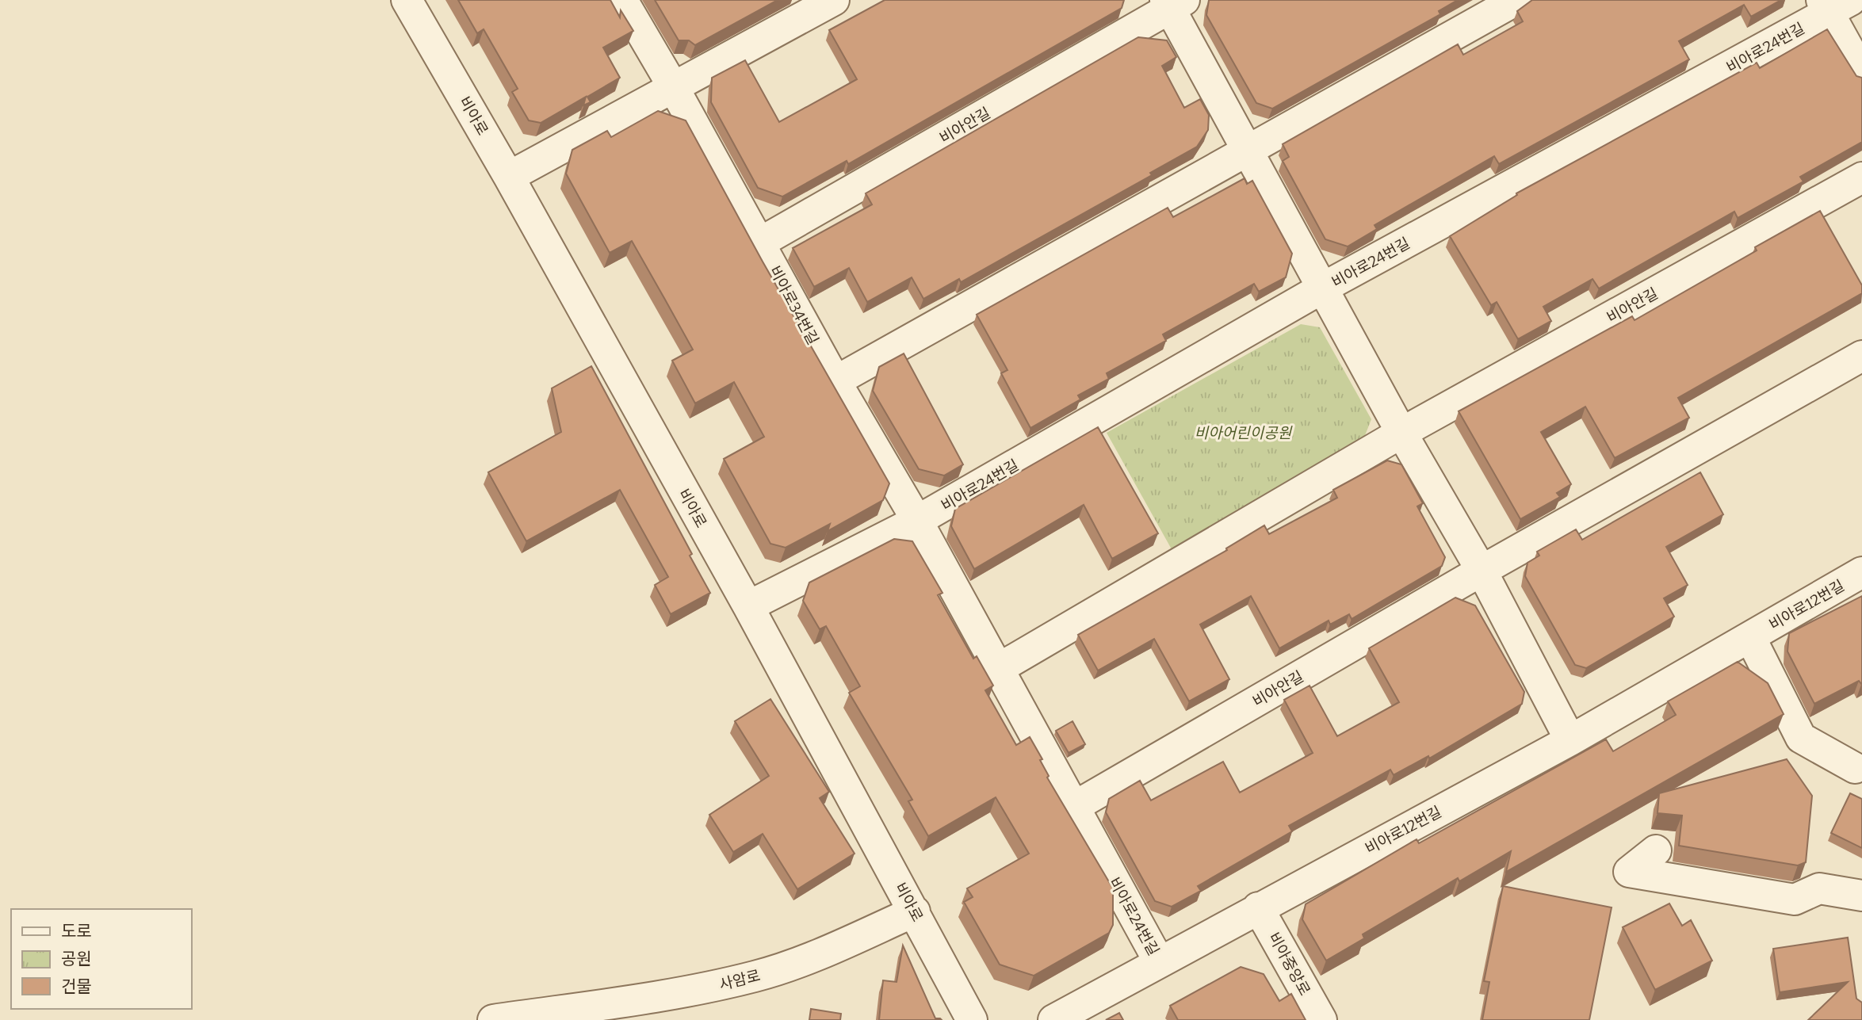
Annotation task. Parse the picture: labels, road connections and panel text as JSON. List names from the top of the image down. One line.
{"streets":{"street":["비아로24번길","비아로","비아안길","비아로34번길","비아로12번길","비아중앙로","사암로"]},"crossings":[["비아로24번길","비아로"],["비아로24번길","비아안길"],["비아로24번길","비아로34번길"],["비아로24번길","비아로12번길"],["비아로","사암로"],["비아안길","비아로34번길"],["비아안길","비아로12번길"],["비아로12번길","비아중앙로"]],"parks":["비아어린이공원"],"legend":["도로","공원","건물"]}
